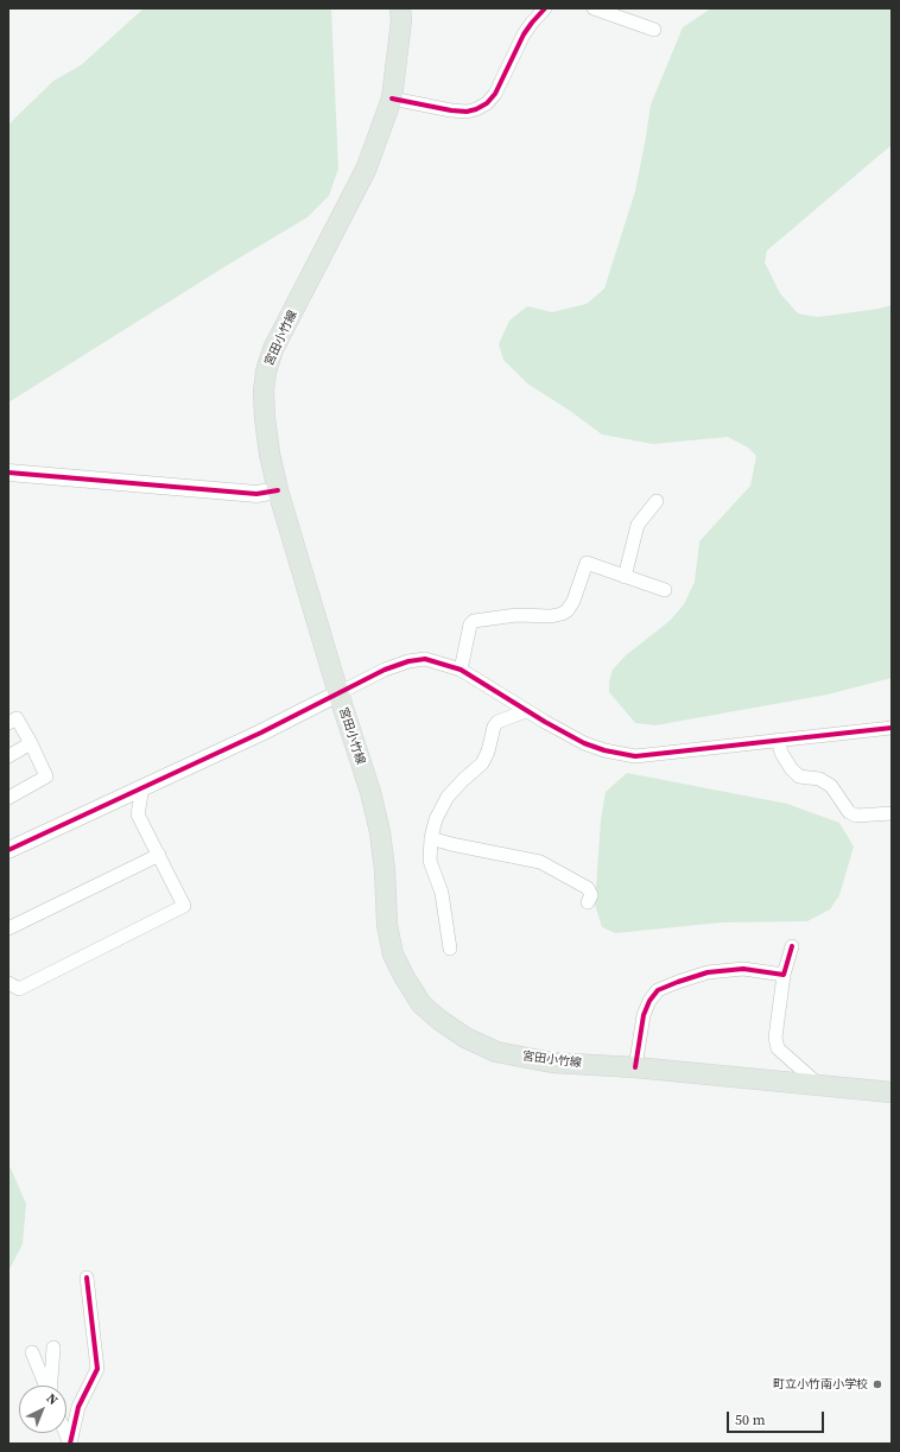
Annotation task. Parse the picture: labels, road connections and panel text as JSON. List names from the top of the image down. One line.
{"streets":{"main road":["宮田小竹線"]},"places":["町立小竹南小学校"],"scale_bar":"50 m","north":"top right"}
